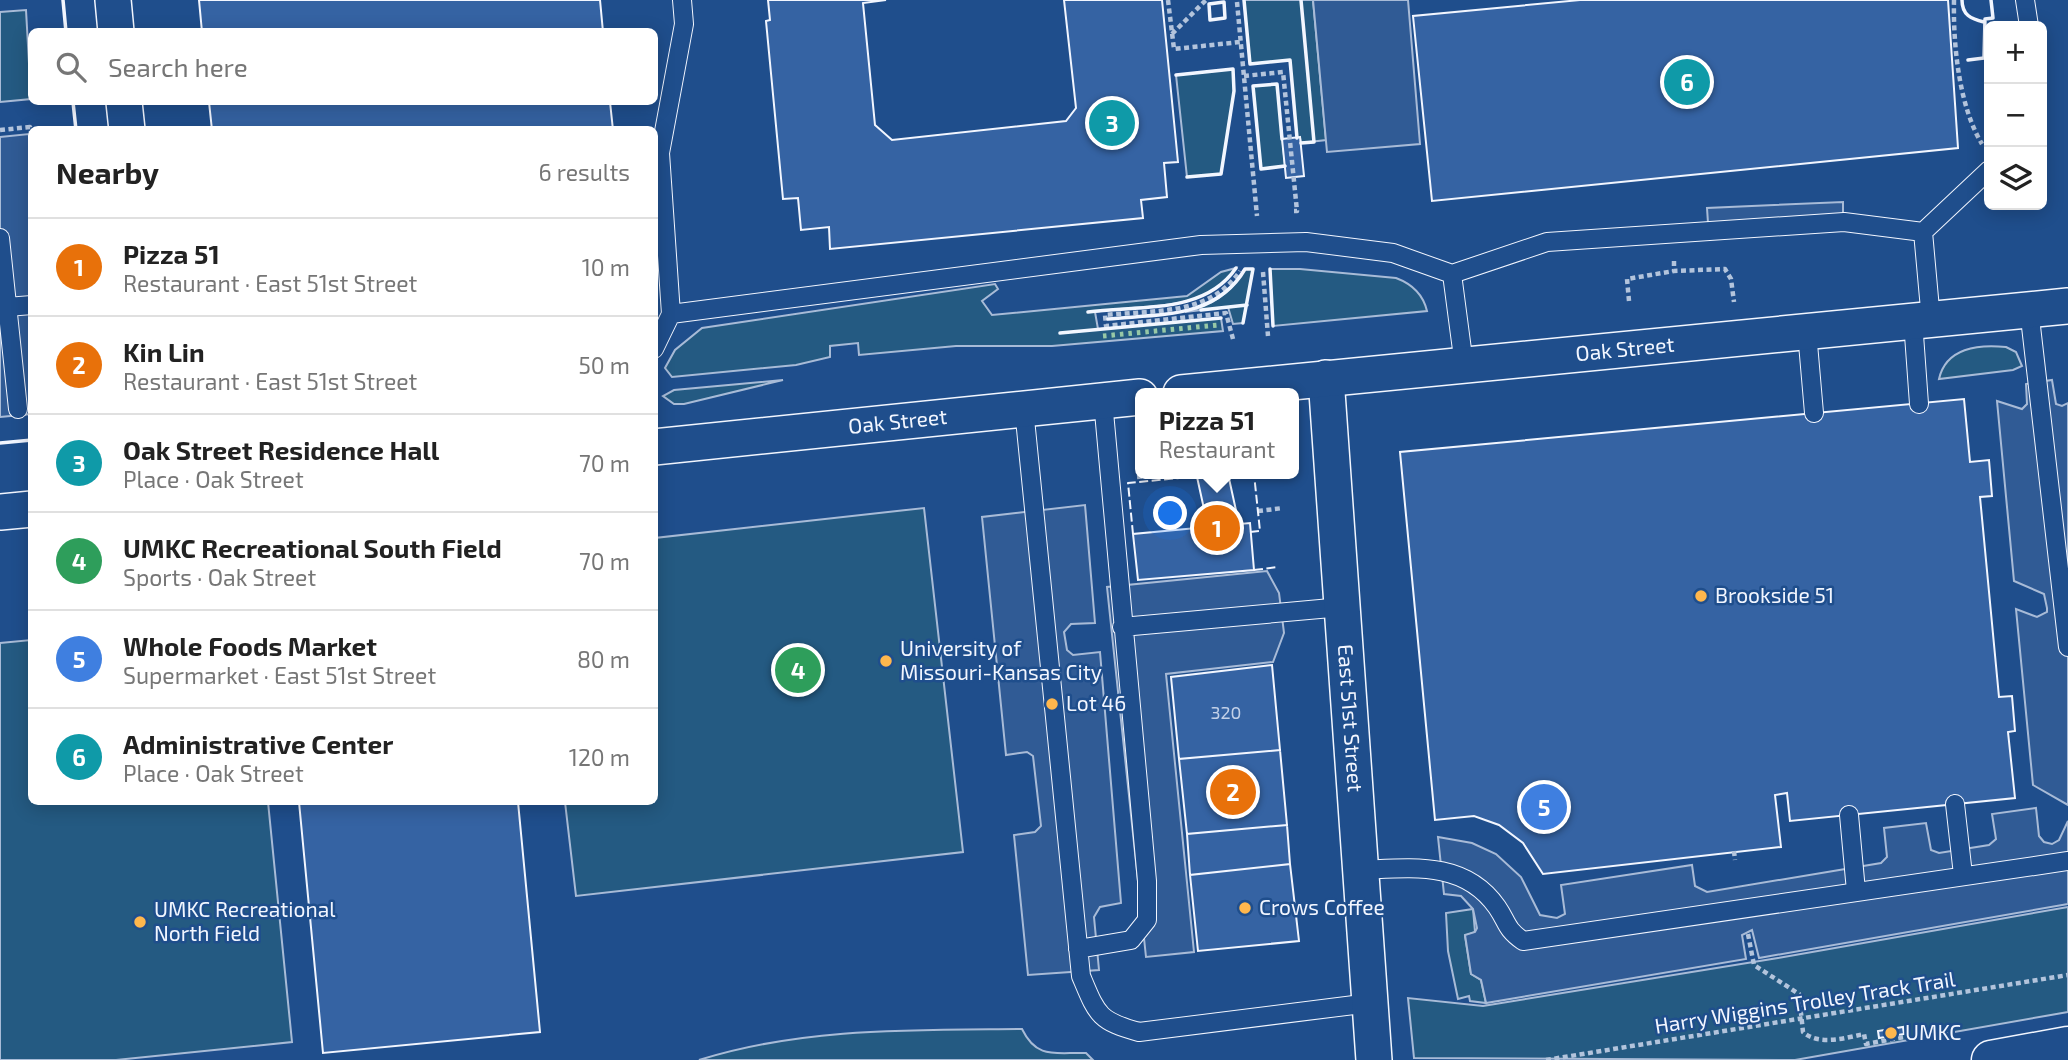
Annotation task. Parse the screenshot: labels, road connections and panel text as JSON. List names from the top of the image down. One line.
{"streets":{"street":["Oak Street","East 51st Street"],"path":["Harry Wiggins Trolley Track Trail"]},"crossings":[["Oak Street","East 51st Street"]],"places":["Brookside 51","University of Missouri-Kansas City","Lot 46","Crows Coffee","UMKC Recreational North Field","UMKC"],"house_numbers":["320"],"page":{"map_buttons":["+","−"],"search":"Search here","pins":["6","3","1","4","2","5"],"heading":["Nearby","6 results"],"list":[{"mark":"1","name":"Pizza 51","note":"Restaurant · East 51st Street","value":"10 m"},{"mark":"2","name":"Kin Lin","note":"Restaurant · East 51st Street","value":"50 m"},{"mark":"3","name":"Oak Street Residence Hall","note":"Place · Oak Street","value":"70 m"},{"mark":"4","name":"UMKC Recreational South Field","note":"Sports · Oak Street","value":"70 m"},{"mark":"5","name":"Whole Foods Market","note":"Supermarket · East 51st Street","value":"80 m"},{"mark":"6","name":"Administrative Center","note":"Place · Oak Street","value":"120 m"}],"popup":["Pizza 51","Restaurant"]}}
